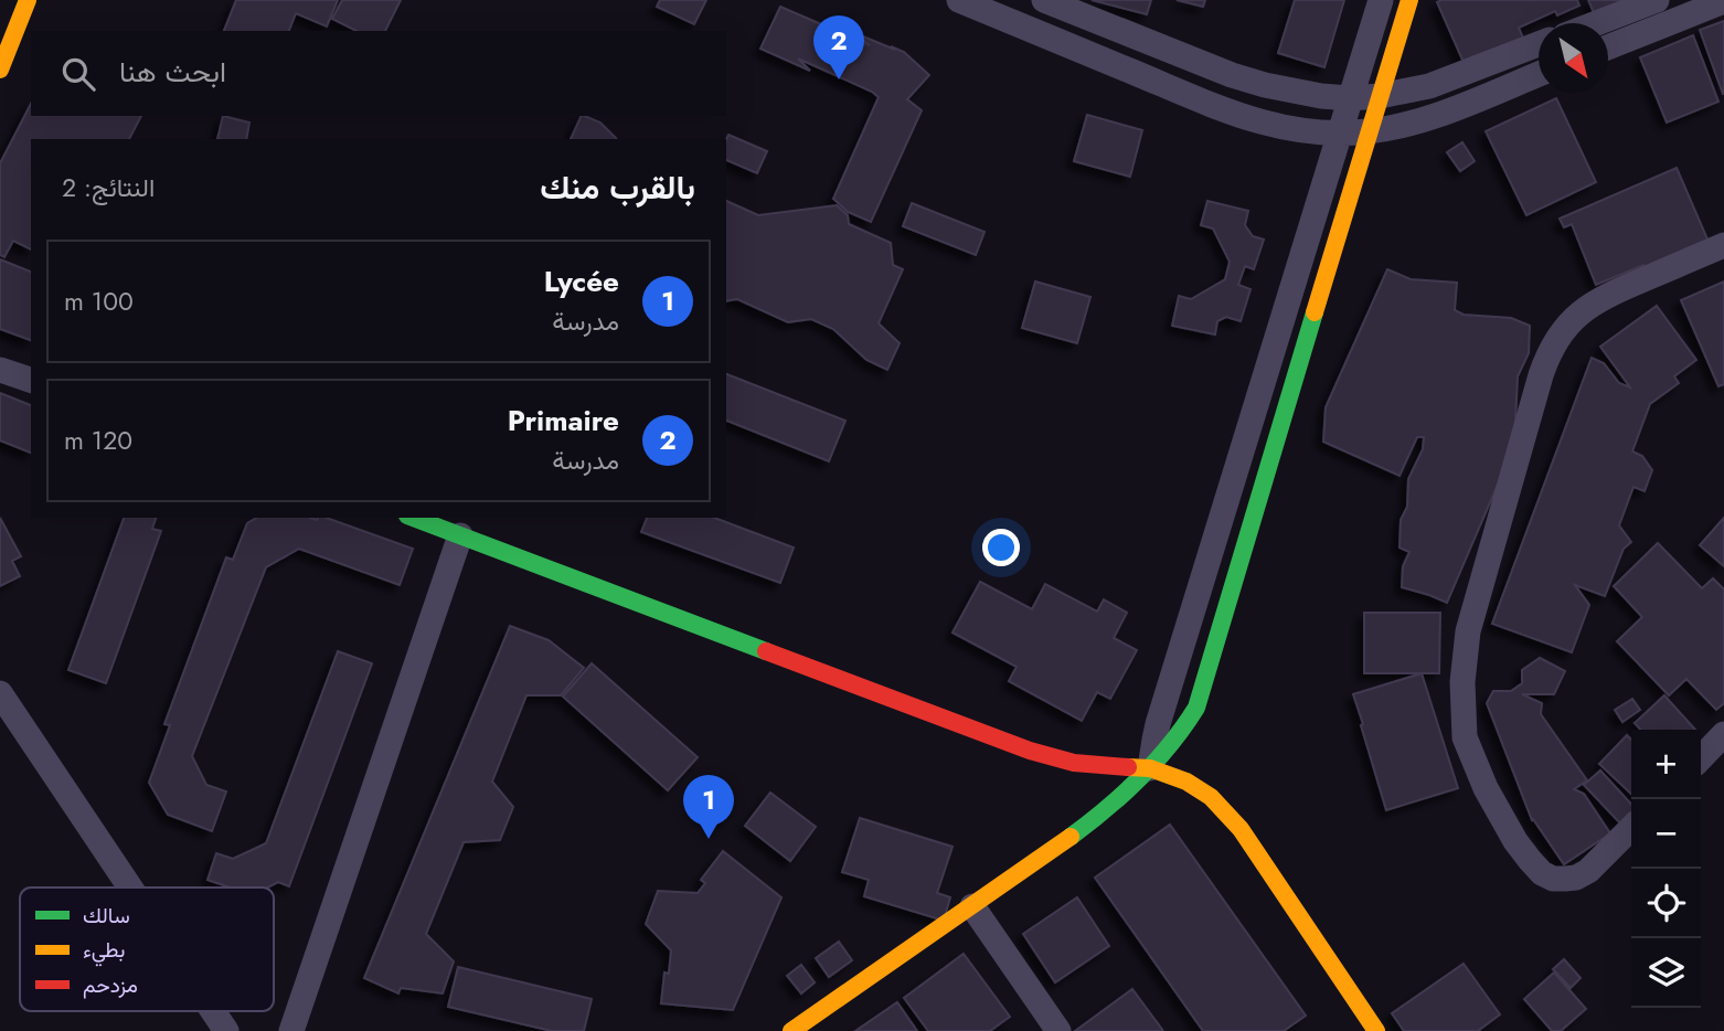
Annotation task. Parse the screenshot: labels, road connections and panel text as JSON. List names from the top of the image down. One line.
{"legend":["سالك","بطيء","مزدحم"],"north":"bottom right","page":{"pins":["2","1"],"search":"ابحث هنا","heading":["بالقرب منك","النتائج: 2"],"list":[{"mark":"1","name":"Lycée","note":"مدرسة","value":"100 m"},{"mark":"2","name":"Primaire","note":"مدرسة","value":"120 m"}],"map_buttons":["+","−"]}}
